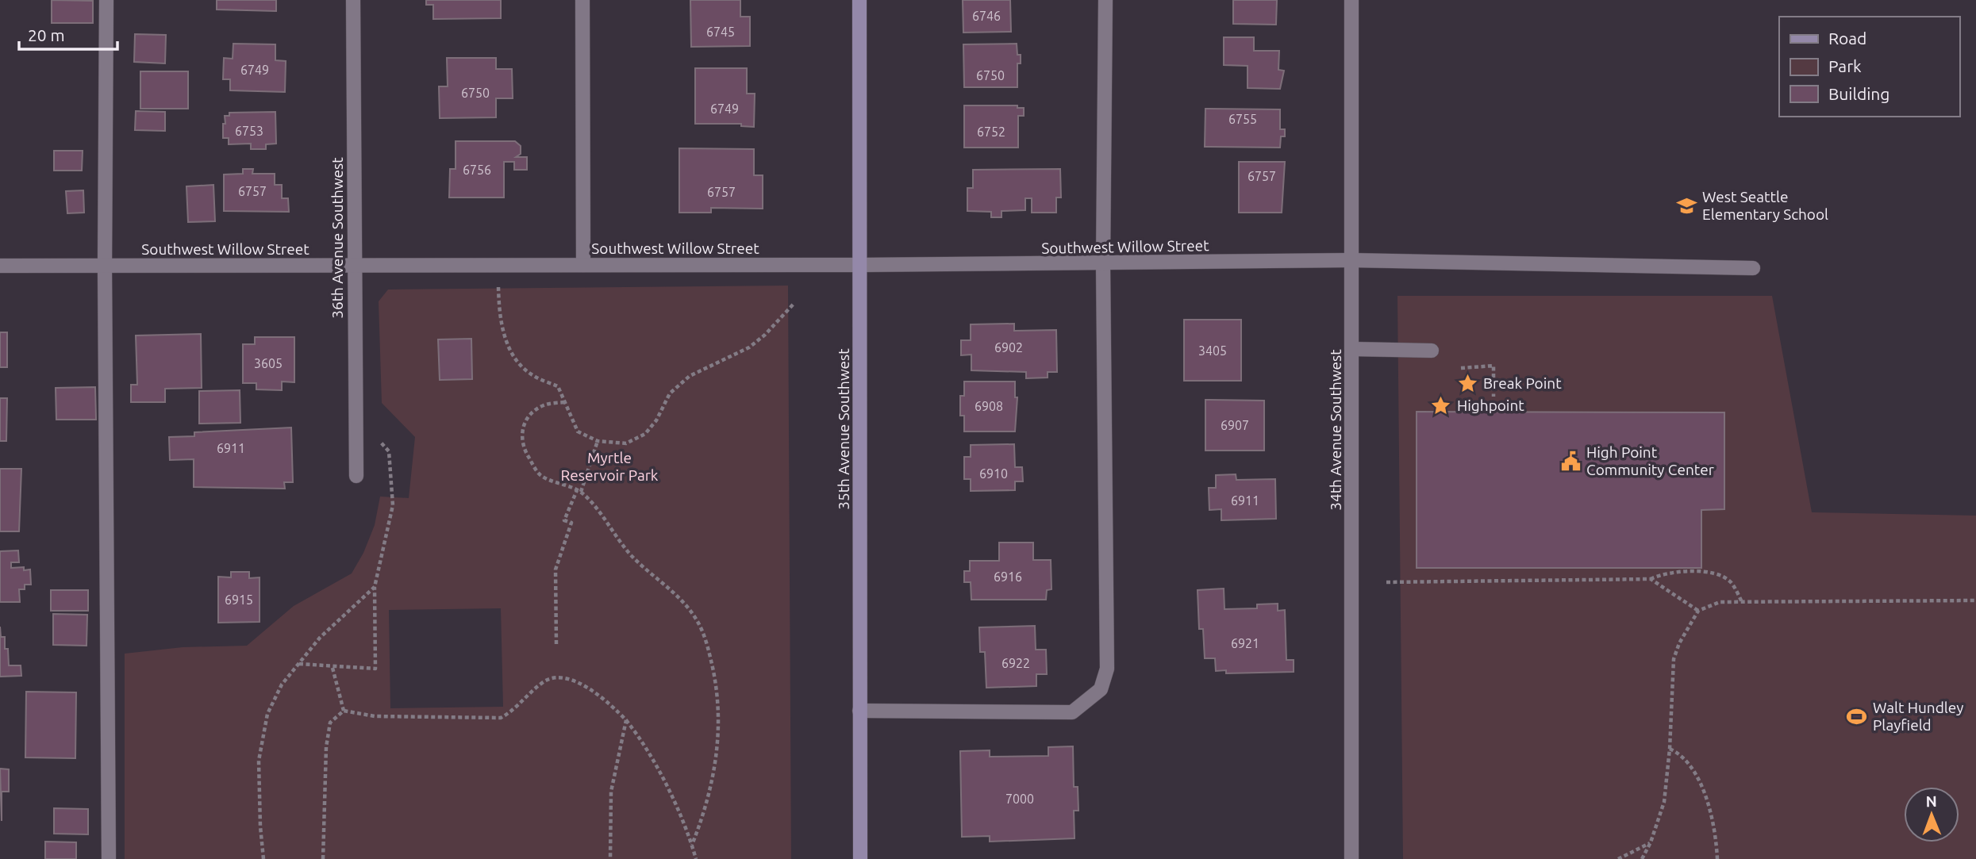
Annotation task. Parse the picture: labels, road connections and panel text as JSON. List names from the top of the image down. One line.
{"streets":{"main road":["35th Avenue Southwest"],"street":["36th Avenue Southwest","Southwest Willow Street","34th Avenue Southwest"]},"crossings":[["36th Avenue Southwest","Southwest Willow Street"],["Southwest Willow Street","35th Avenue Southwest"],["Southwest Willow Street","34th Avenue Southwest"]],"parks":["Myrtle Reservoir Park"],"places":{"school or university":["West Seattle Elementary School"],"place":["Break Point","Highpoint"],"public building":["High Point Community Center"],"sports":["Walt Hundley Playfield"]},"house_numbers":["6746","6745","6749","6750","6750","6749","6755","6753","6752","6756","6757","6757","6757","6902","3405","3605","6908","6907","6911","6910","6911","6916","6915","6921","6922","7000"],"legend":["Road","Park","Building"],"scale_bar":"20 m","north":"top"}
